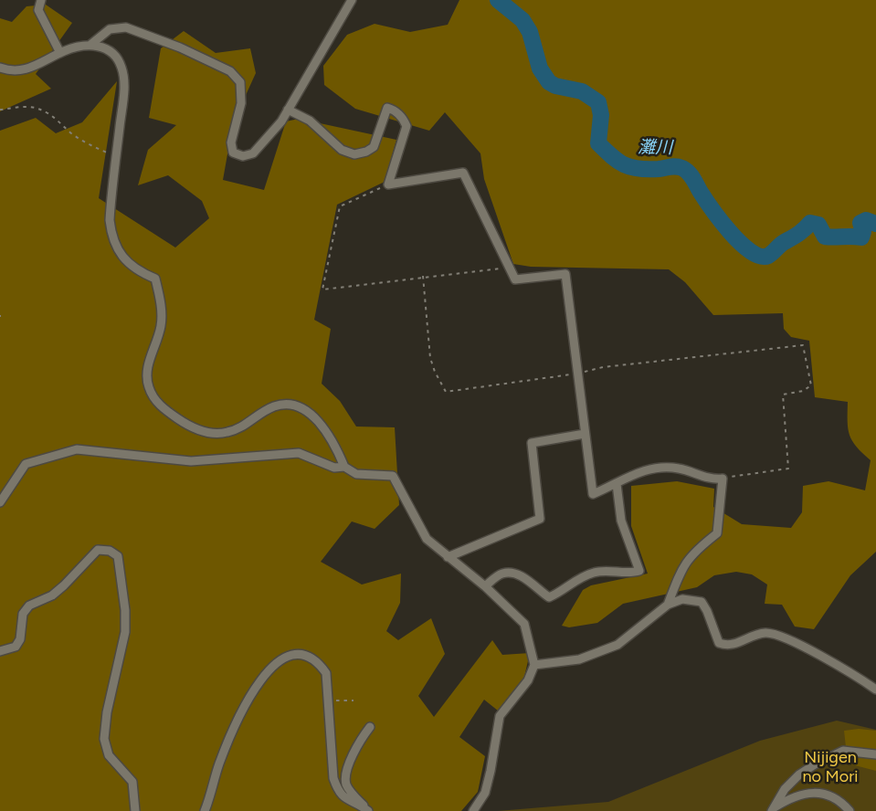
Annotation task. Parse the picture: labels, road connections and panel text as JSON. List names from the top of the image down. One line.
{"water":["灘川"],"parks":["Nijigen no Mori"]}
